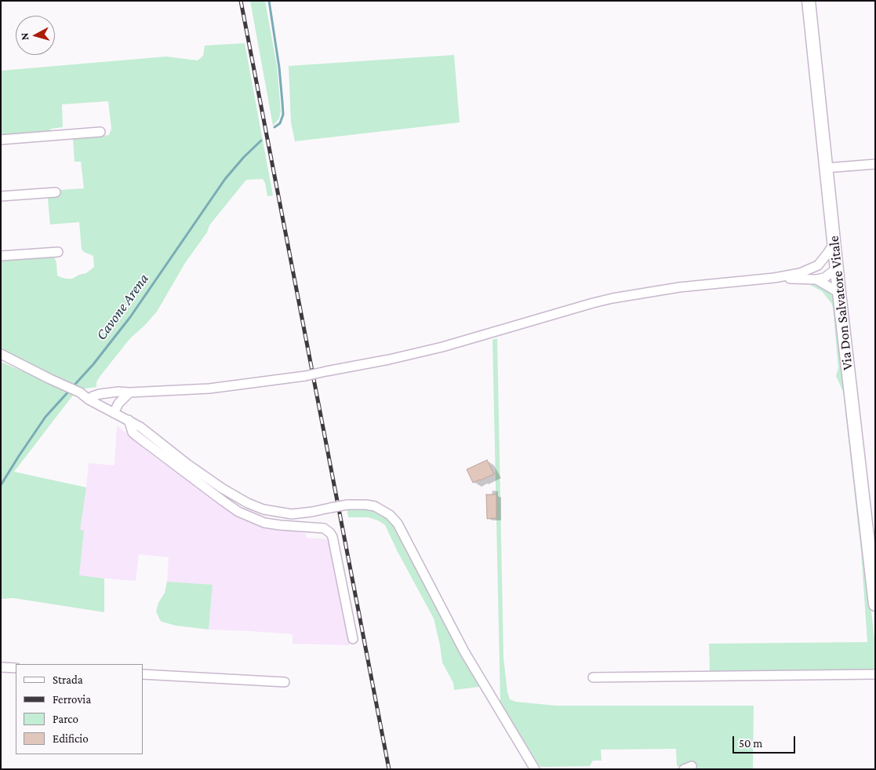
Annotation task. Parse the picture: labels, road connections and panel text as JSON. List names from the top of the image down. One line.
{"streets":{"street":["Via Don Salvatore Vitale"]},"water":["Cavone Arena"],"legend":["Strada","Ferrovia","Parco","Edificio"],"scale_bar":"50 m","north":"left"}
